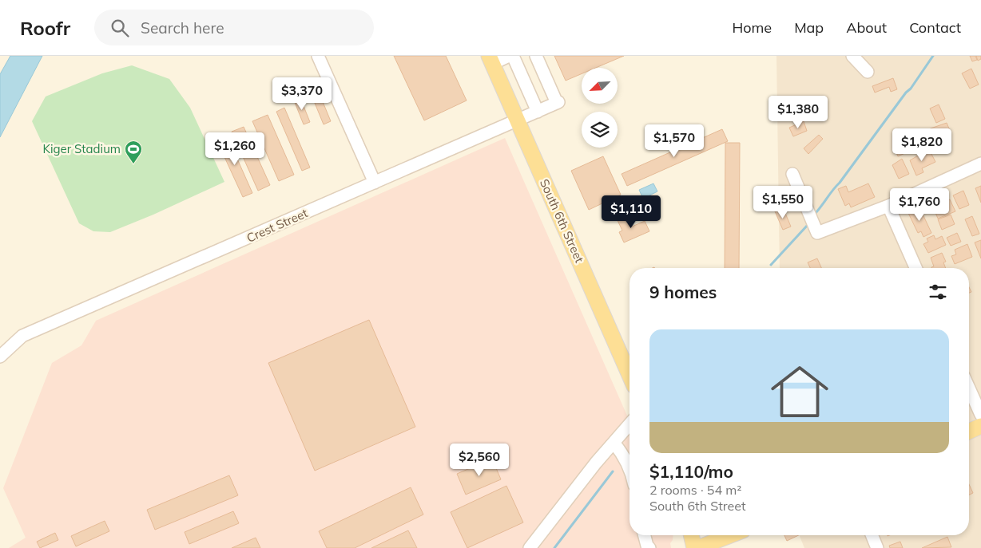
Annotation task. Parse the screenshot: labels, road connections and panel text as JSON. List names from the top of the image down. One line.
{"streets":{"main road":["South 6th Street"],"street":["Crest Street"]},"crossings":[["South 6th Street","Crest Street"]],"places":{"sports":["Kiger Stadium"]},"north":"bottom left","page":{"header":"Roofr","search":"Search here","nav":["Home","Map","About","Contact"],"price":["$3,370","$1,380","$1,570","$1,820","$1,260","$1,550","$1,760","$1,110","$2,560"],"heading":"9 homes","list":[{"name":"$1,110/mo","note":"2 rooms · 54 m² · South 6th Street"}]}}
